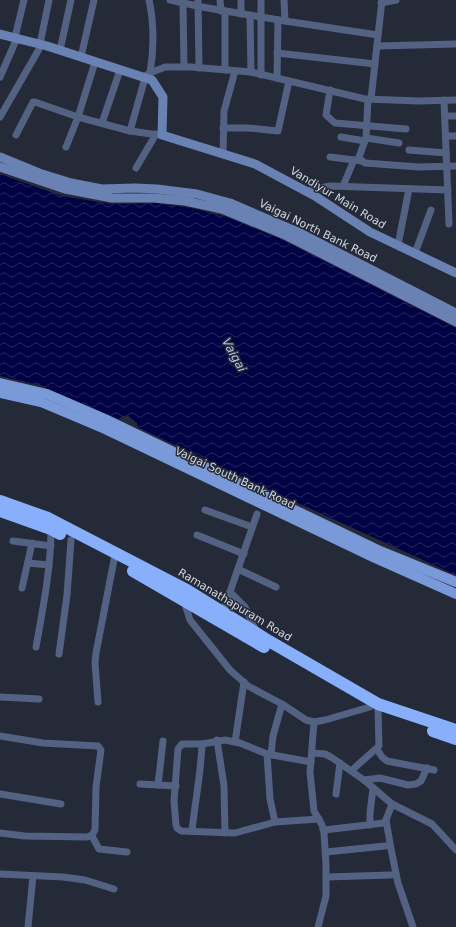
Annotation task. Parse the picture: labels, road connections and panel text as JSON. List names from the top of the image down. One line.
{"streets":{"highway":["Ramanathapuram Road"],"main road":["Vaigai South Bank Road"],"street":["Vandiyur Main Road","Vaigai North Bank Road"]},"water":["Vaigai"]}
